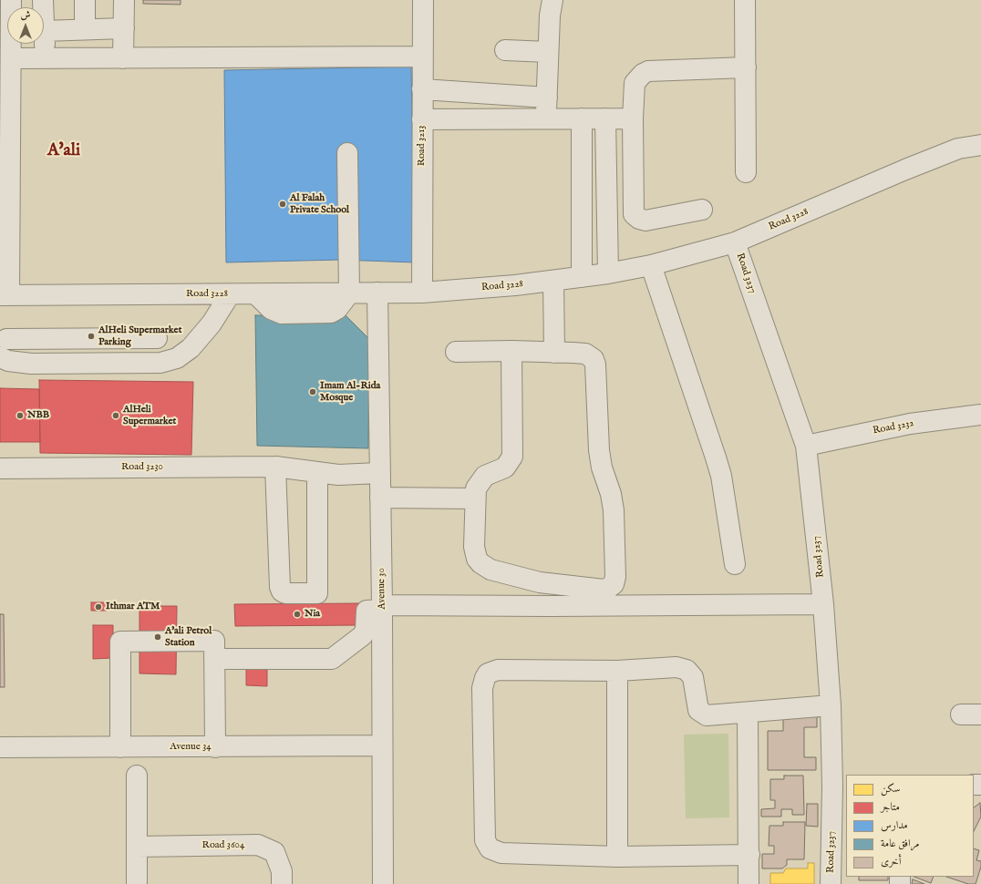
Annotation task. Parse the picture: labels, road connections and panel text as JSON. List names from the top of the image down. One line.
{"streets":{"street":["Road 3213","Road 3228","Road 3237","Road 3232","Road 3230","Avenue 30","Avenue 34","Road 3604"]},"crossings":[["Road 3213","Road 3228"],["Road 3228","Road 3237"],["Road 3228","Avenue 30"],["Road 3237","Road 3232"],["Road 3230","Avenue 30"],["Avenue 30","Avenue 34"]],"districts":["A'ali"],"places":["Al Falah Private School","AlHeli Supermarket Parking","Imam Al-Rida Mosque","NBB","AlHeli Supermarket","Ithmar ATM","Nia","A'ali Petrol Station"],"legend":["سكن","متاجر","مدارس","مرافق عامة","أخرى"],"north":"top"}
